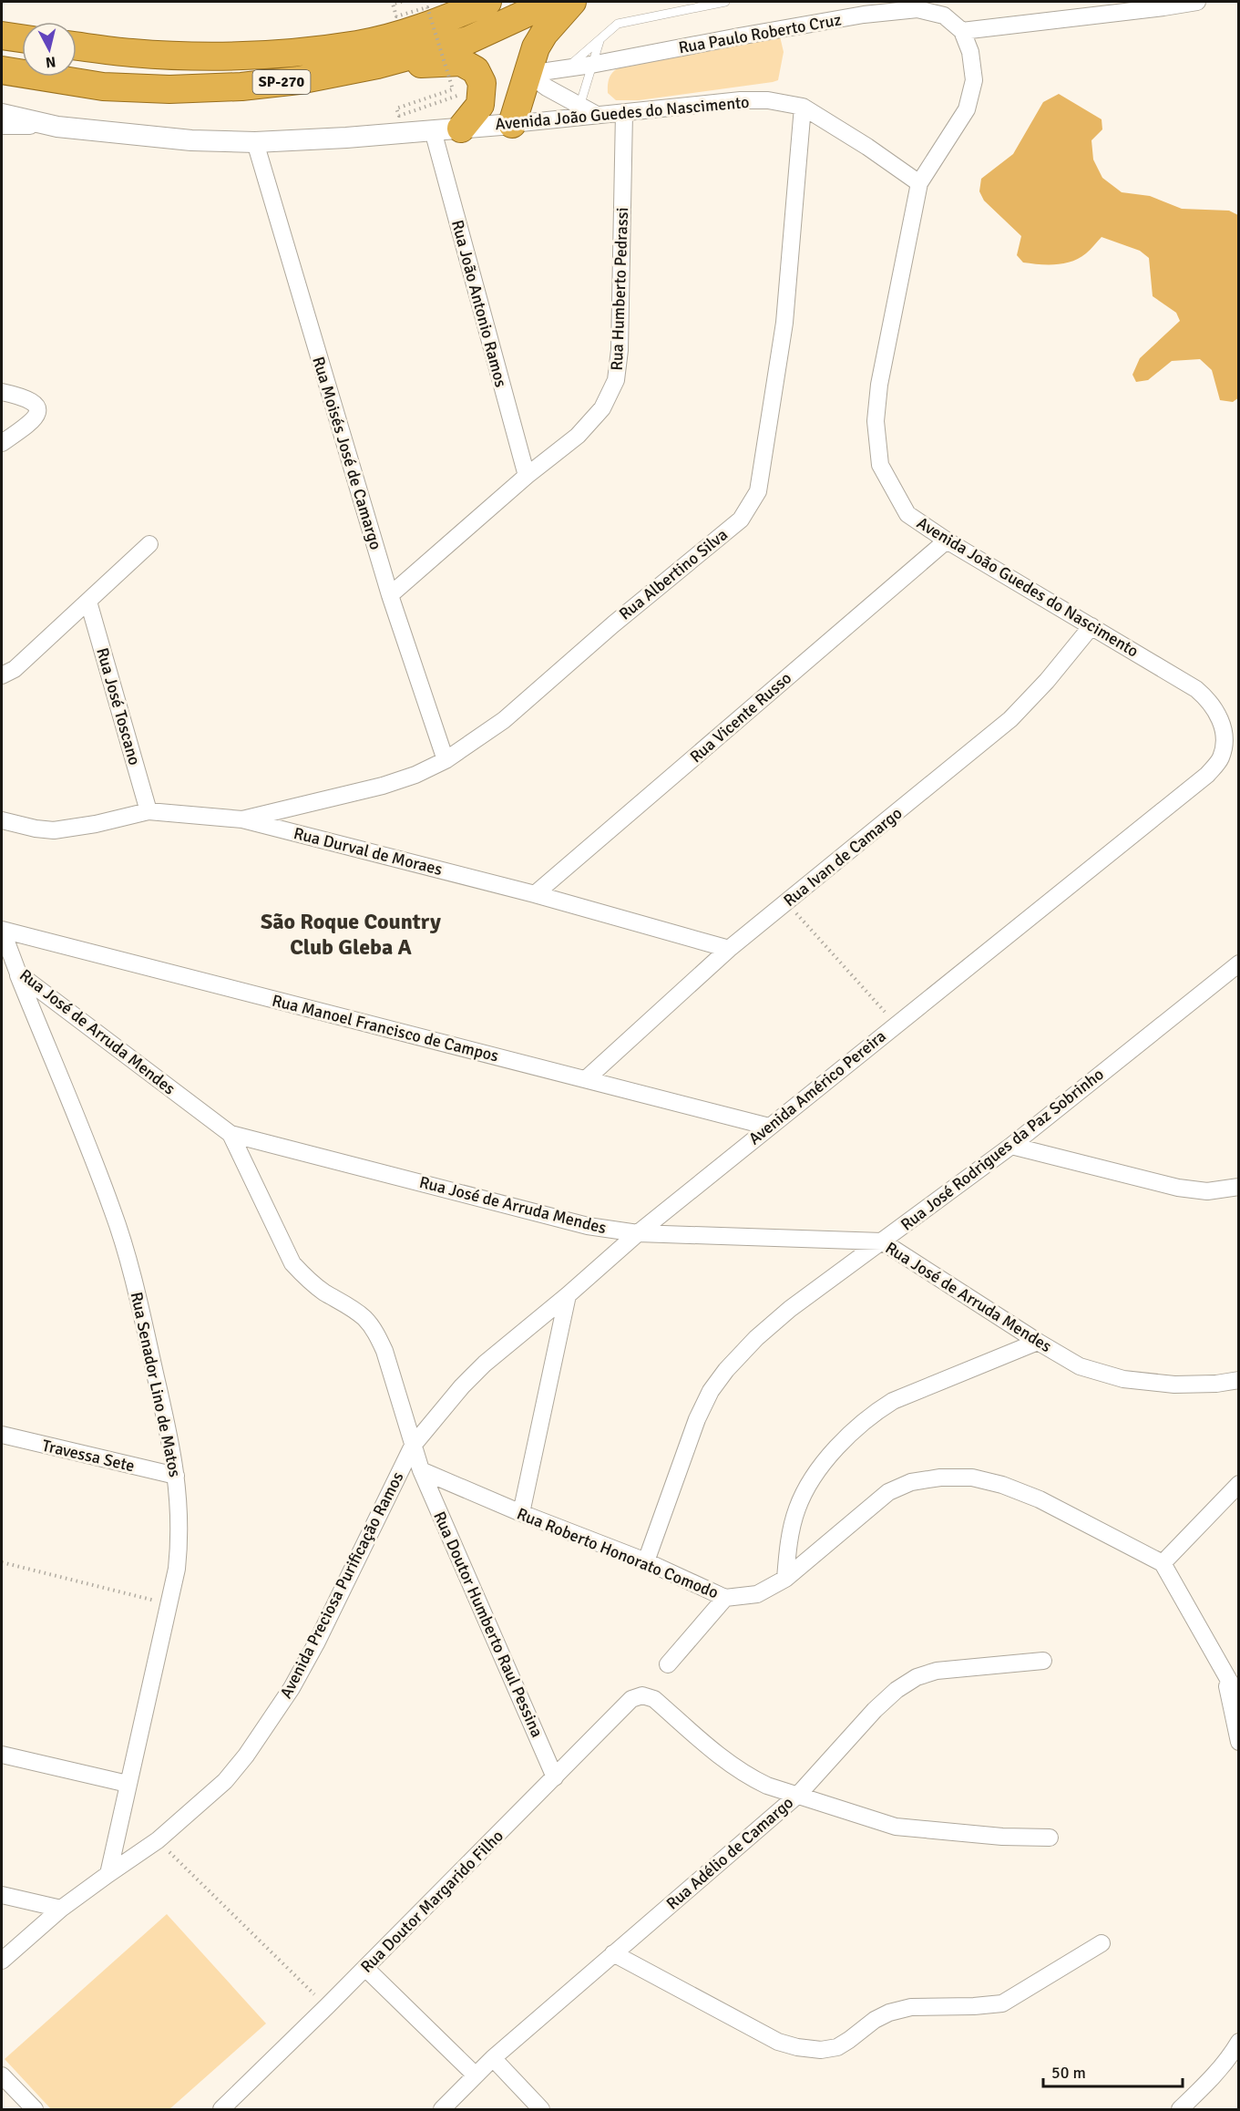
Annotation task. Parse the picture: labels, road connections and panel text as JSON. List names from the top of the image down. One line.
{"streets":{"highway":["SP-270"],"street":["Rua Paulo Roberto Cruz","Avenida João Guedes do Nascimento","Rua Humberto Pedrassi","Rua João Antonio Ramos","Rua Moisés José de Camargo","Rua Albertino Silva","Rua José Toscano","Rua Vicente Russo","Rua Durval de Moraes","Rua Ivan de Camargo","Rua Manoel Francisco de Campos","Rua José de Arruda Mendes","Avenida Américo Pereira","Rua José Rodrigues da Paz Sobrinho","Rua Senador Lino de Matos","Travessa Sete","Rua Roberto Honorato Comodo","Avenida Preciosa Purificação Ramos","Rua Doutor Humberto Raul Pessina","Rua Adélio de Camargo","Rua Doutor Margarido Filho"]},"crossings":[["Avenida João Guedes do Nascimento","Rua Humberto Pedrassi"],["Avenida João Guedes do Nascimento","Rua João Antonio Ramos"],["Avenida João Guedes do Nascimento","Rua Moisés José de Camargo"],["Avenida João Guedes do Nascimento","Rua Albertino Silva"],["Avenida João Guedes do Nascimento","Rua Vicente Russo"],["Avenida João Guedes do Nascimento","Rua Ivan de Camargo"],["Avenida João Guedes do Nascimento","Avenida Américo Pereira"],["Rua Humberto Pedrassi","Rua João Antonio Ramos"],["Rua Humberto Pedrassi","Rua Moisés José de Camargo"],["Rua Moisés José de Camargo","Rua Albertino Silva"],["Rua Albertino Silva","Rua Durval de Moraes"],["Rua José Toscano","Rua Durval de Moraes"],["Rua Vicente Russo","Rua Durval de Moraes"],["Rua Durval de Moraes","Rua Ivan de Camargo"],["Rua Ivan de Camargo","Rua Manoel Francisco de Campos"],["Rua Manoel Francisco de Campos","Rua José de Arruda Mendes"],["Rua Manoel Francisco de Campos","Avenida Américo Pereira"],["Rua José de Arruda Mendes","Avenida Américo Pereira"],["Rua José de Arruda Mendes","Rua José Rodrigues da Paz Sobrinho"],["Rua José de Arruda Mendes","Rua Senador Lino de Matos"],["Avenida Américo Pereira","Avenida Preciosa Purificação Ramos"],["Rua José Rodrigues da Paz Sobrinho","Rua Roberto Honorato Comodo"],["Rua Senador Lino de Matos","Travessa Sete"],["Rua Senador Lino de Matos","Avenida Preciosa Purificação Ramos"],["Rua Roberto Honorato Comodo","Rua Doutor Humberto Raul Pessina"],["Rua Doutor Humberto Raul Pessina","Rua Doutor Margarido Filho"],["Rua Adélio de Camargo","Rua Doutor Margarido Filho"]],"districts":["São Roque Country Club Gleba A"],"scale_bar":"50 m","north":"bottom"}
